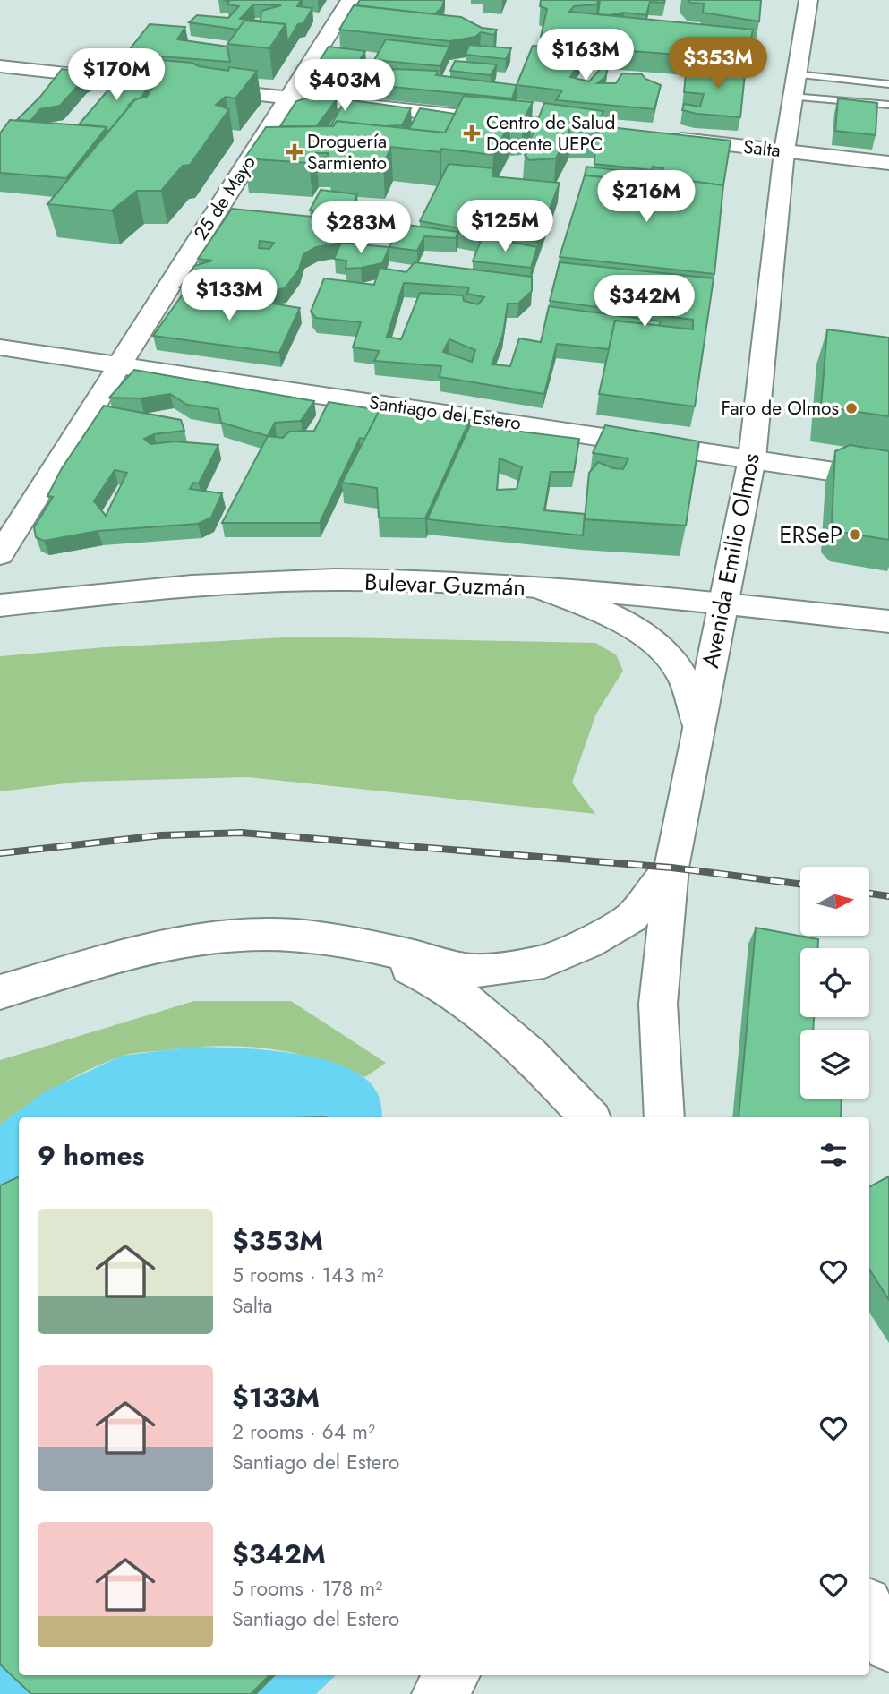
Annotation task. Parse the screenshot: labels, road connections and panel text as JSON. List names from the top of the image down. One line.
{"streets":{"street":["Salta","25 de Mayo","Santiago del Estero","Avenida Emilio Olmos","Bulevar Guzmán"]},"crossings":[["Salta","Avenida Emilio Olmos"],["25 de Mayo","Santiago del Estero"],["Santiago del Estero","Avenida Emilio Olmos"],["Avenida Emilio Olmos","Bulevar Guzmán"]],"places":{"health":["Centro de Salud Docente UEPC","Droguería Sarmiento"],"other":["Faro de Olmos","ERSeP"]},"north":"right","page":{"price":["$163M","$353M","$170M","$403M","$216M","$125M","$283M","$133M","$342M"],"heading":"9 homes","list":[{"name":"$353M","note":"5 rooms · 143 m² · Salta"},{"name":"$133M","note":"2 rooms · 64 m² · Santiago del Estero"},{"name":"$342M","note":"5 rooms · 178 m² · Santiago del Estero"}]}}
